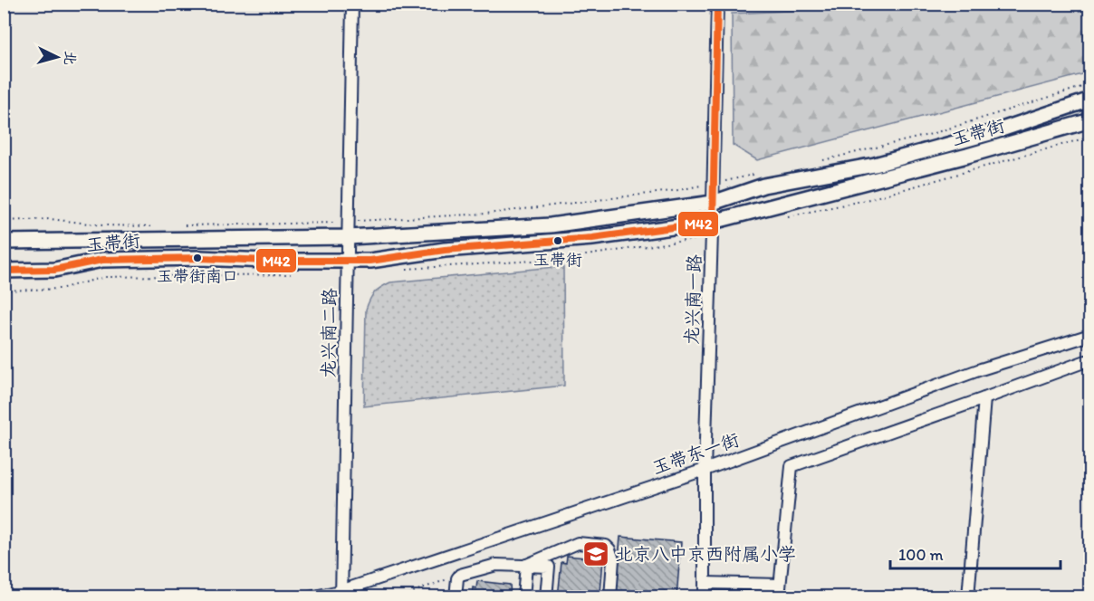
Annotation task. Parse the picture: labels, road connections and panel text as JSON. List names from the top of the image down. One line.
{"streets":{"main road":["玉带街"],"street":["龙兴南一路","龙兴南二路","玉带东一街"]},"crossings":[["玉带街","龙兴南一路"],["玉带街","龙兴南二路"],["龙兴南一路","玉带东一街"],["龙兴南二路","玉带东一街"]],"places":{"other":["玉带街","玉带街南口"],"school or university":["北京八中京西附属小学"]},"lines":["transit line M42"],"scale_bar":"100 m","north":"right"}
